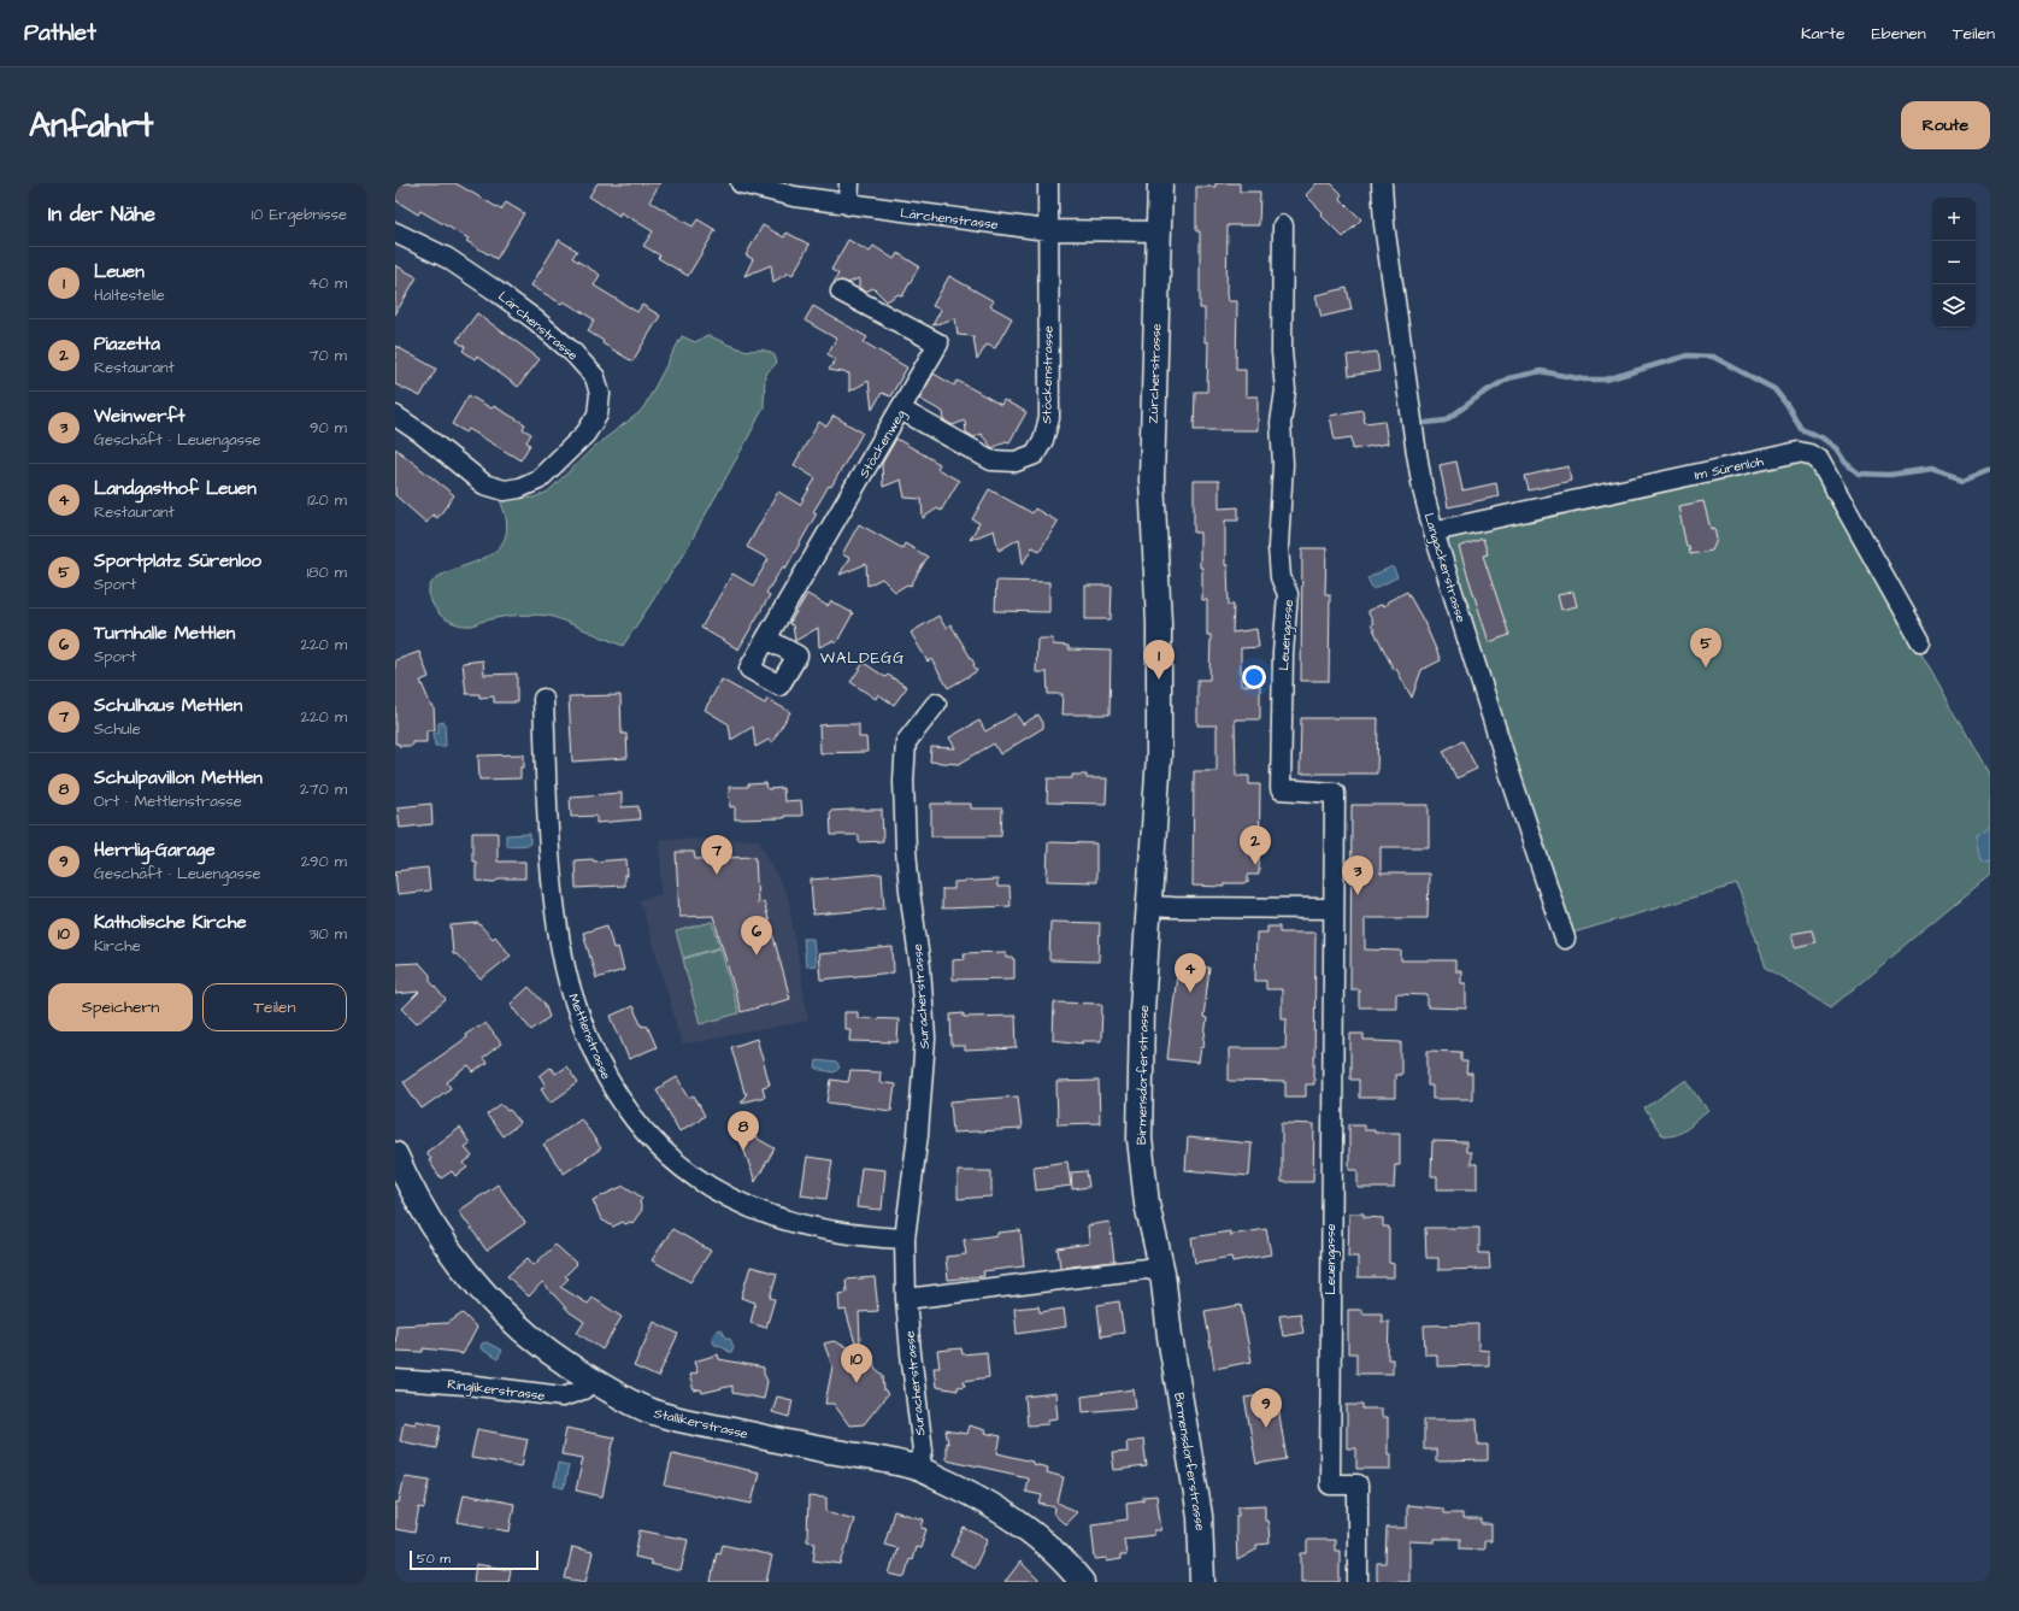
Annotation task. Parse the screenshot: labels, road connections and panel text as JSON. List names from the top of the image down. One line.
{"streets":{"main road":["Zürcherstrasse","Birmensdorferstrasse","Stallikerstrasse"],"street":["Lärchenstrasse","Stöckenstrasse","Stöckenweg","Im Sürenloh","Langackerstrasse","Leuengasse","Suracherstrasse","Mettlenstrasse","Ringlikerstrasse"]},"crossings":[["Lärchenstrasse","Zürcherstrasse"],["Lärchenstrasse","Stöckenstrasse"],["Zürcherstrasse","Birmensdorferstrasse"],["Stöckenstrasse","Stöckenweg"],["Im Sürenloh","Langackerstrasse"],["Suracherstrasse","Mettlenstrasse"],["Suracherstrasse","Stallikerstrasse"],["Ringlikerstrasse","Stallikerstrasse"]],"districts":["WALDEGG"],"scale_bar":"50 m","page":{"header":"Pathlet","nav":["Karte","Ebenen","Teilen"],"buttons":["Route",["Speichern","Teilen"]],"title":"Anfahrt","heading":["In der Nähe","10 Ergebnisse"],"map_buttons":["+","−"],"list":[{"mark":"1","name":"Leuen","note":"Haltestelle","value":"40 m"},{"mark":"2","name":"Piazetta","note":"Restaurant","value":"70 m"},{"mark":"3","name":"Weinwerft","note":"Geschäft · Leuengasse","value":"90 m"},{"mark":"4","name":"Landgasthof Leuen","note":"Restaurant","value":"120 m"},{"mark":"5","name":"Sportplatz Sürenloo","note":"Sport","value":"180 m"},{"mark":"6","name":"Turnhalle Mettlen","note":"Sport","value":"220 m"},{"mark":"7","name":"Schulhaus Mettlen","note":"Schule","value":"220 m"},{"mark":"8","name":"Schulpavillon Mettlen","note":"Ort · Mettlenstrasse","value":"270 m"},{"mark":"9","name":"Herrlig-Garage","note":"Geschäft · Leuengasse","value":"290 m"},{"mark":"10","name":"Katholische Kirche","note":"Kirche","value":"310 m"}],"pins":["5","1","2","7","3","6","4","8","10","9"],"scale":"50 m"}}
